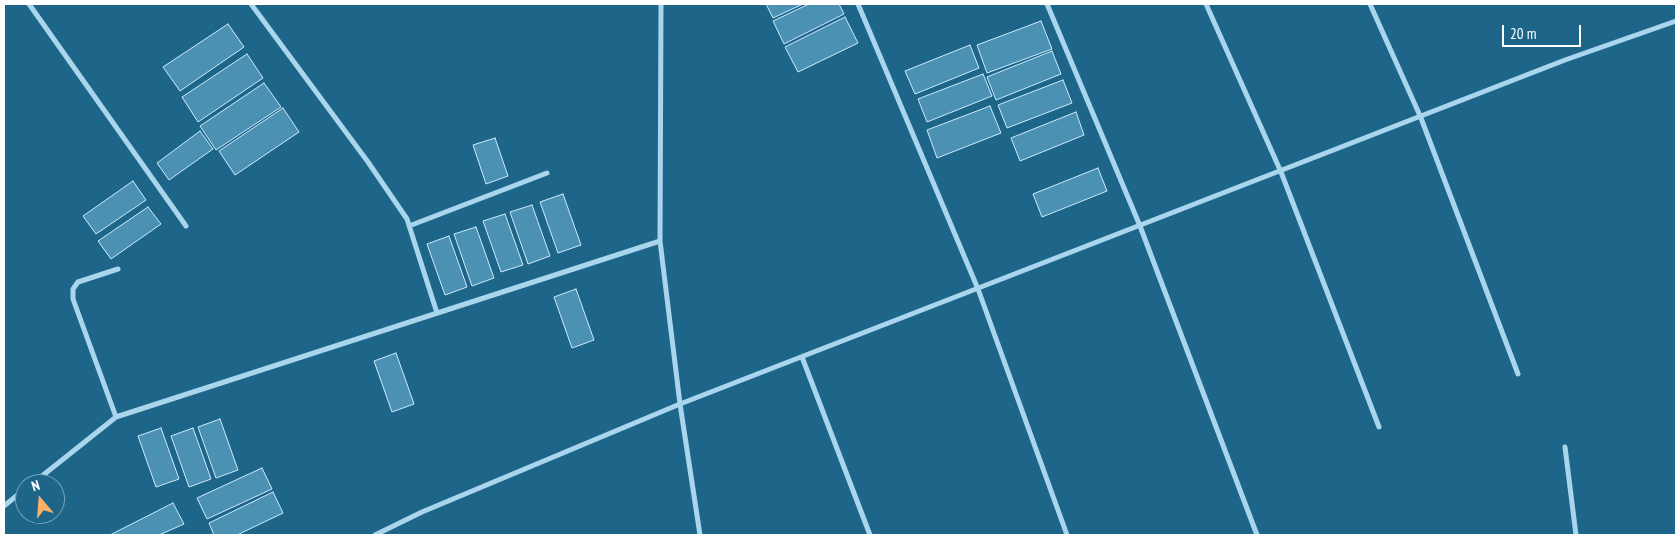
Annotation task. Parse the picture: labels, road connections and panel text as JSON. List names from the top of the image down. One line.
{"scale_bar":"20 m","north":"top"}
